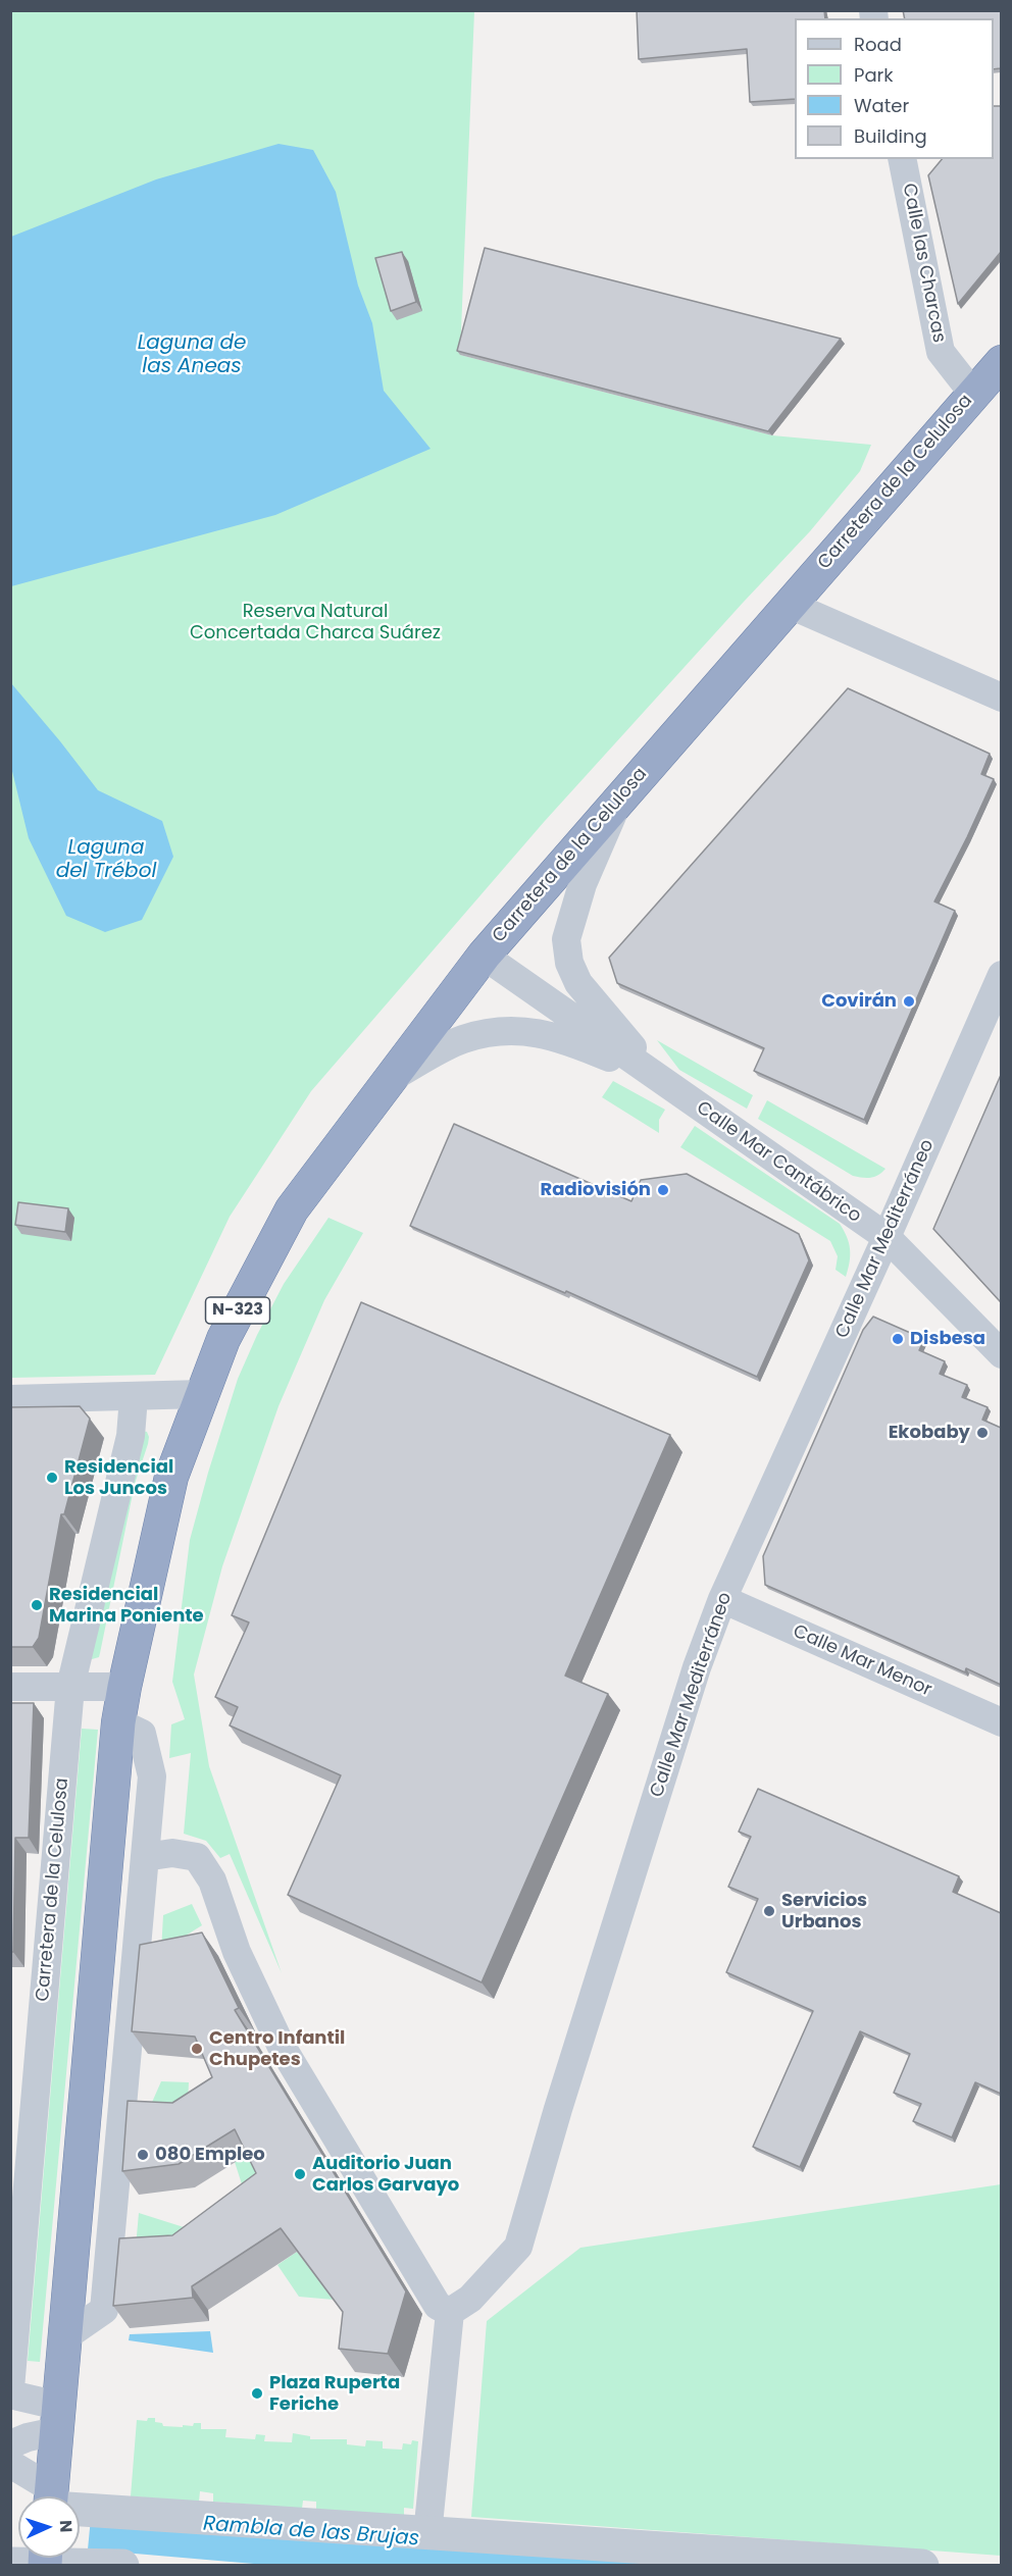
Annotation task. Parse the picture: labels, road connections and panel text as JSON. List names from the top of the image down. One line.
{"streets":{"highway":["Carretera de la Celulosa","N-323"],"street":["Calle las Charcas","Calle Mar Cantábrico","Calle Mar Mediterráneo","Calle Mar Menor"]},"crossings":[["Calle las Charcas","Carretera de la Celulosa"],["Carretera de la Celulosa","Calle Mar Cantábrico"],["Calle Mar Cantábrico","Calle Mar Mediterráneo"],["Calle Mar Mediterráneo","Calle Mar Menor"]],"water":["Laguna de las Aneas","Laguna del Trébol","Rambla de las Brujas"],"parks":["Reserva Natural Concertada Charca Suárez"],"places":["Covirán","Radiovisión","Disbesa","Ekobaby","Residencial Los Juncos","Residencial Marina Poniente","Servicios Urbanos","Centro Infantil Chupetes","080 Empleo","Auditorio Juan Carlos Garvayo","Plaza Ruperta Feriche"],"legend":["Road","Park","Water","Building"],"north":"right"}
